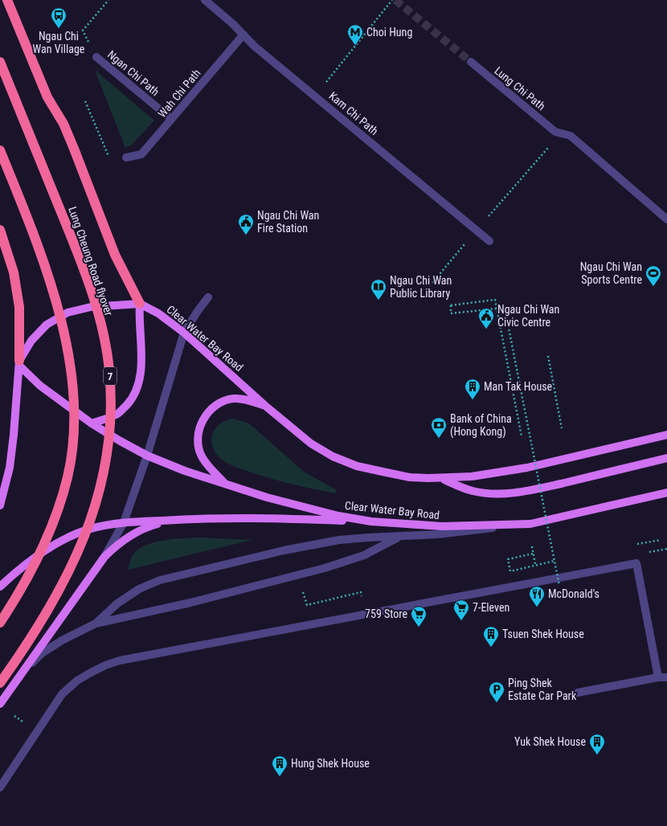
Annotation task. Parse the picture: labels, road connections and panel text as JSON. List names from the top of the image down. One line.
{"streets":{"highway":["Lung Cheung Road flyover","7"],"main road":["Clear Water Bay Road"],"street":["Ngan Chi Path","Lung Chi Path","Wah Chi Path","Kam Chi Path"]},"crossings":[["Ngan Chi Path","Wah Chi Path"],["Wah Chi Path","Kam Chi Path"]],"places":{"bus stop":["Ngau Chi Wan Village"],"metro station":["Choi Hung"],"public building":["Ngau Chi Wan Fire Station","Ngau Chi Wan Civic Centre"],"sports":["Ngau Chi Wan Sports Centre"],"library":["Ngau Chi Wan Public Library"],"building":["Man Tak House","Tsuen Shek House","Yuk Shek House","Hung Shek House"],"bank":["Bank of China (Hong Kong)"],"restaurant":["McDonald's"],"supermarket":["7-Eleven","759 Store"],"parking":["Ping Shek Estate Car Park"]}}
